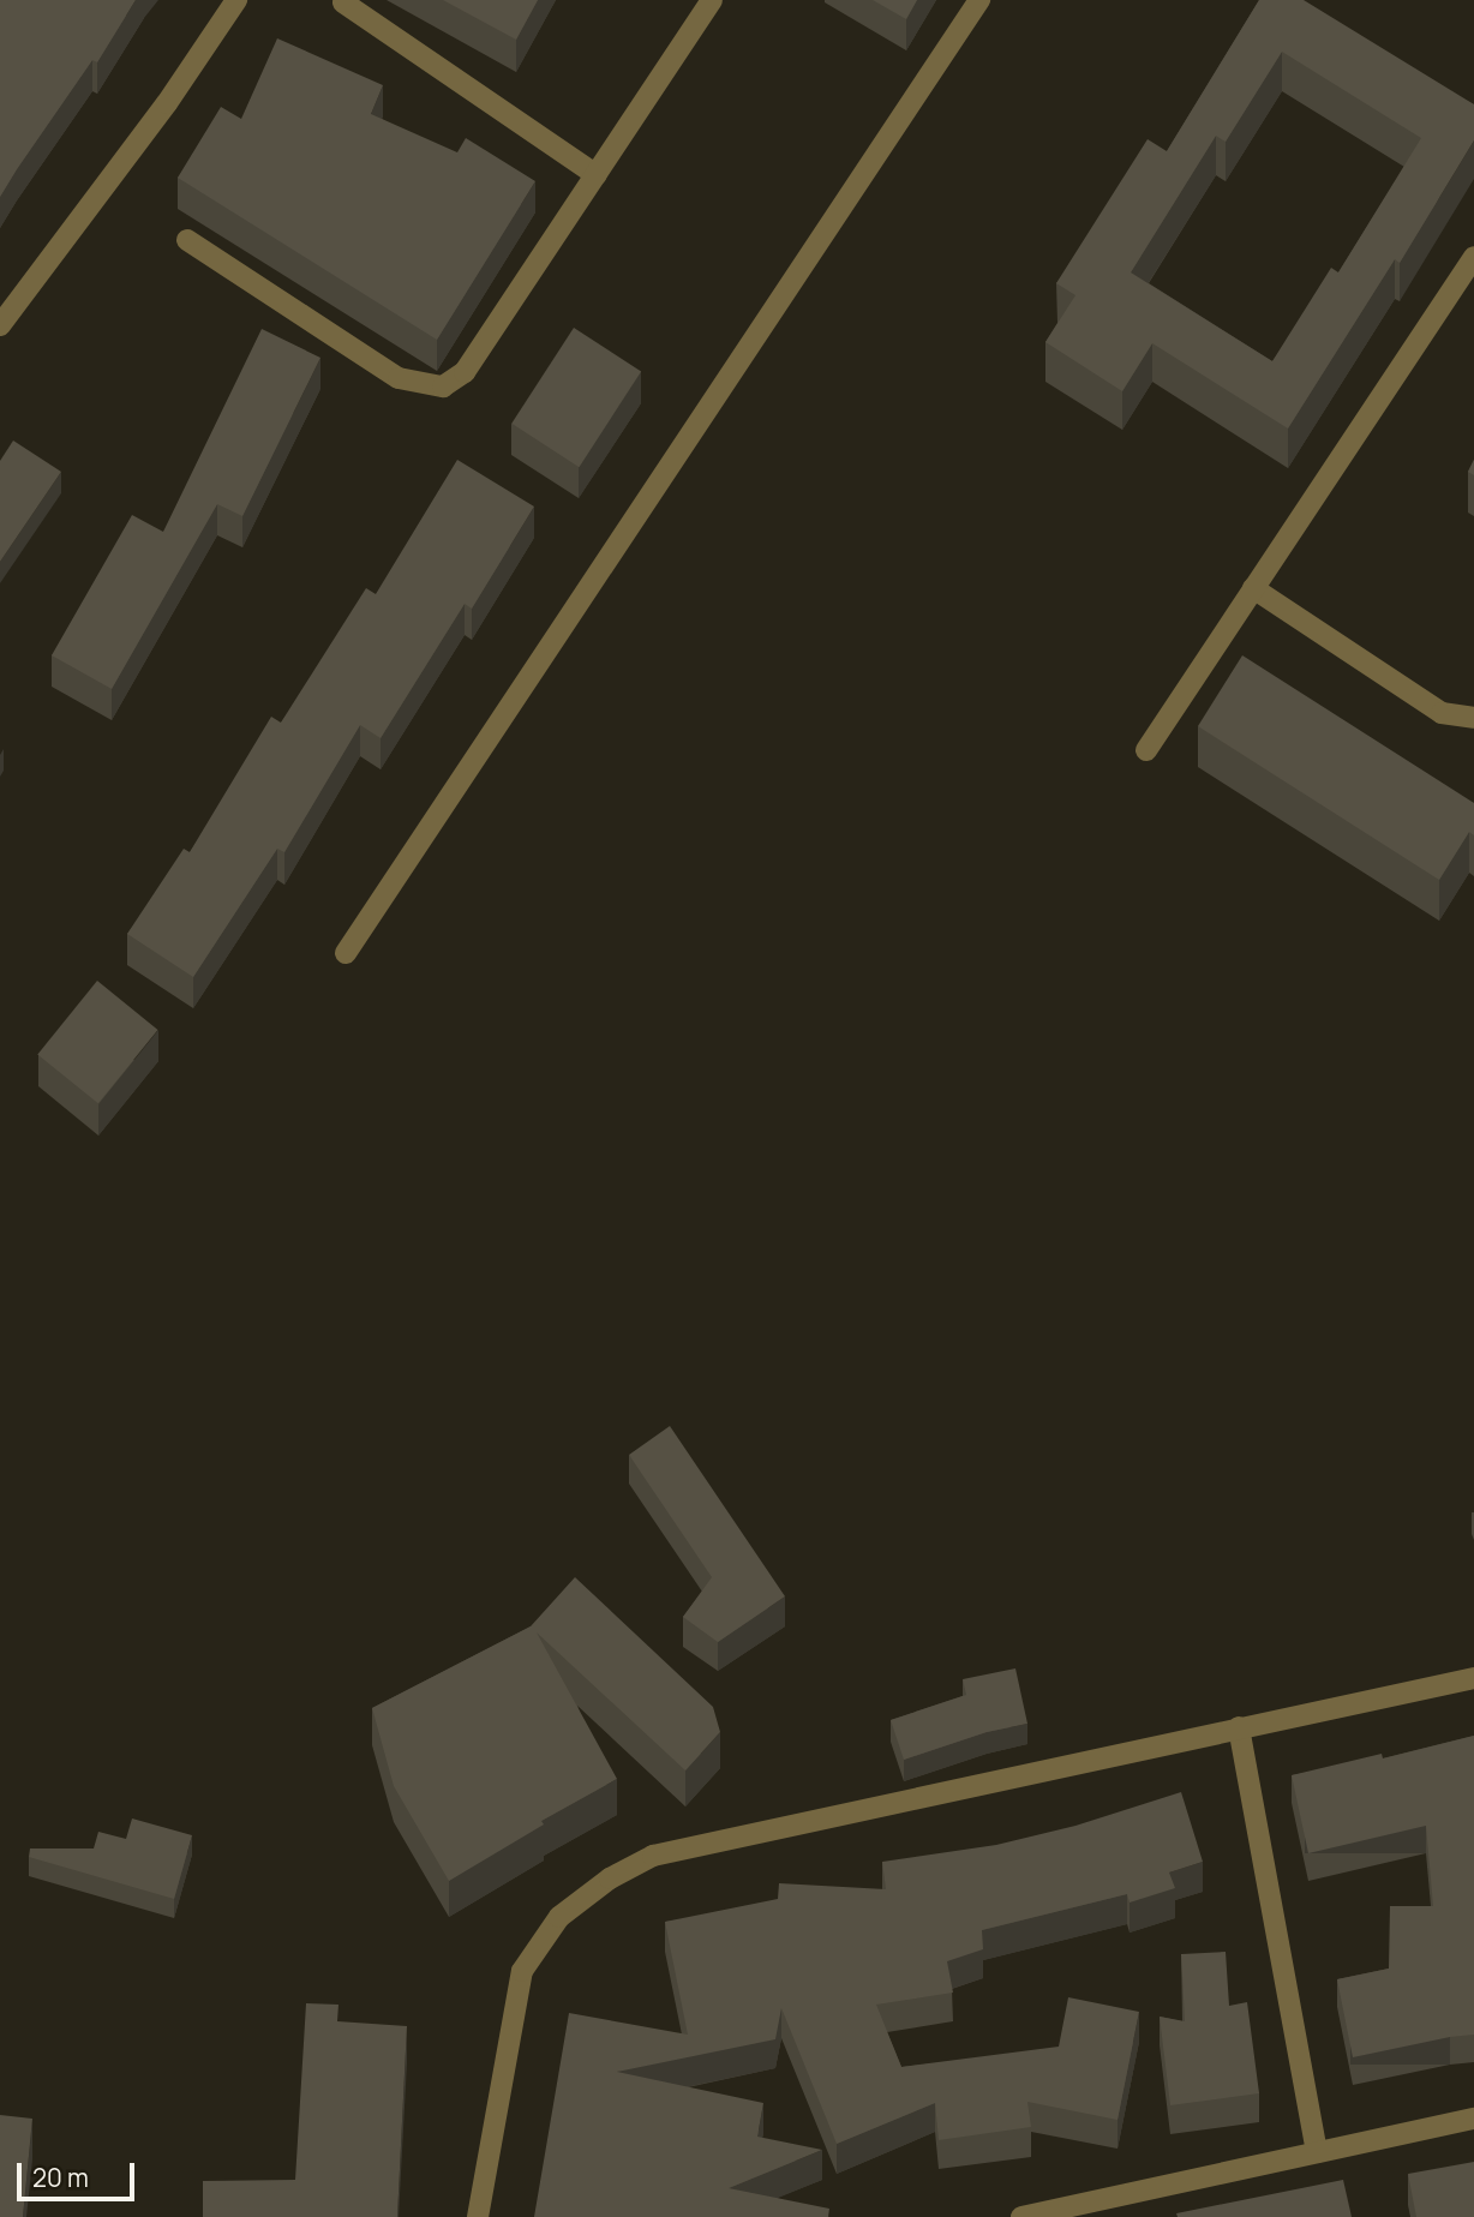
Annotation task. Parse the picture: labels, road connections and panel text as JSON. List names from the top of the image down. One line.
{"scale_bar":"20 m"}
